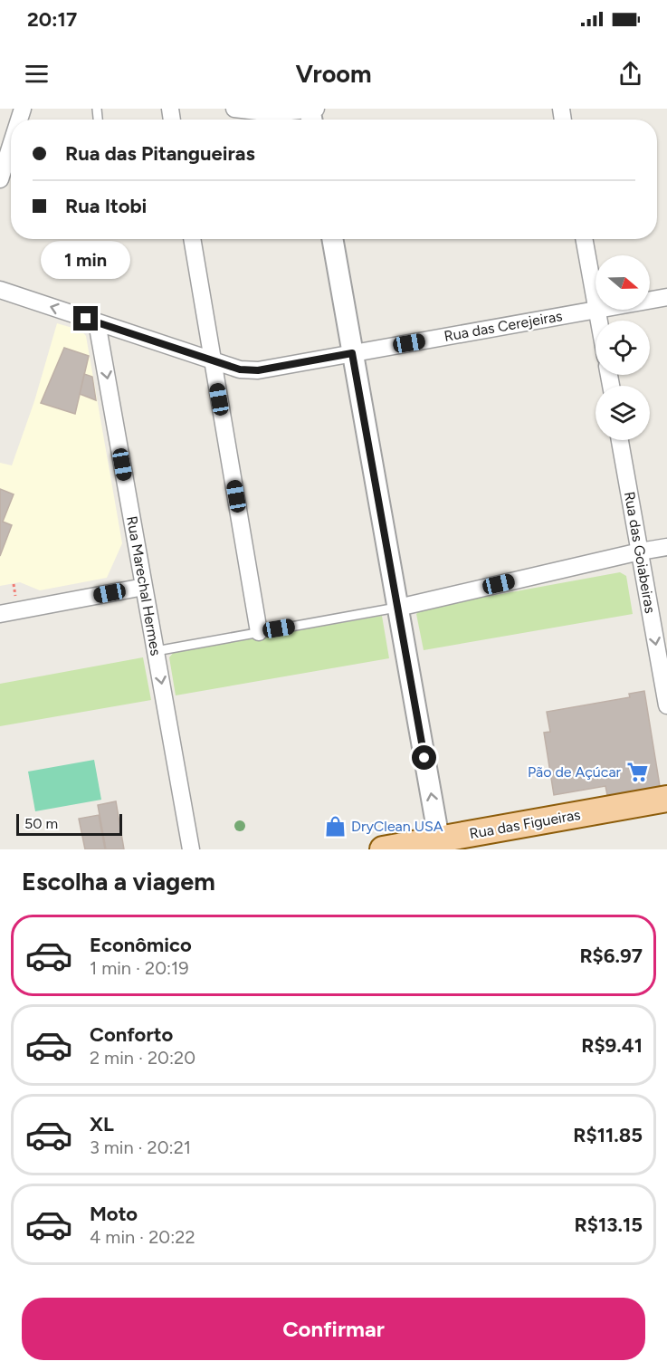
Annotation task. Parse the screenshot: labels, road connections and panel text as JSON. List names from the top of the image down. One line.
{"streets":{"main road":["Rua das Figueiras"],"street":["Rua das Cerejeiras","Rua das Goiabeiras","Rua Marechal Hermes"]},"crossings":[["Rua das Cerejeiras","Rua Marechal Hermes"]],"one_way":["Rua das Goiabeiras"],"places":{"supermarket":["Pão de Açúcar"],"shop":["DryClean USA"]},"scale_bar":"50 m","north":"right","page":{"status":"20:17","header":"Vroom","banner":["Rua das Pitangueiras","Rua Itobi"],"bubble":"1 min","scale":"50 m","heading":"Escolha a viagem","list":[{"name":"Econômico","note":"1 min · 20:19","value":"R$6.97"},{"name":"Conforto","note":"2 min · 20:20","value":"R$9.41"},{"name":"XL","note":"3 min · 20:21","value":"R$11.85"},{"name":"Moto","note":"4 min · 20:22","value":"R$13.15"}],"buttons":"Confirmar"}}
